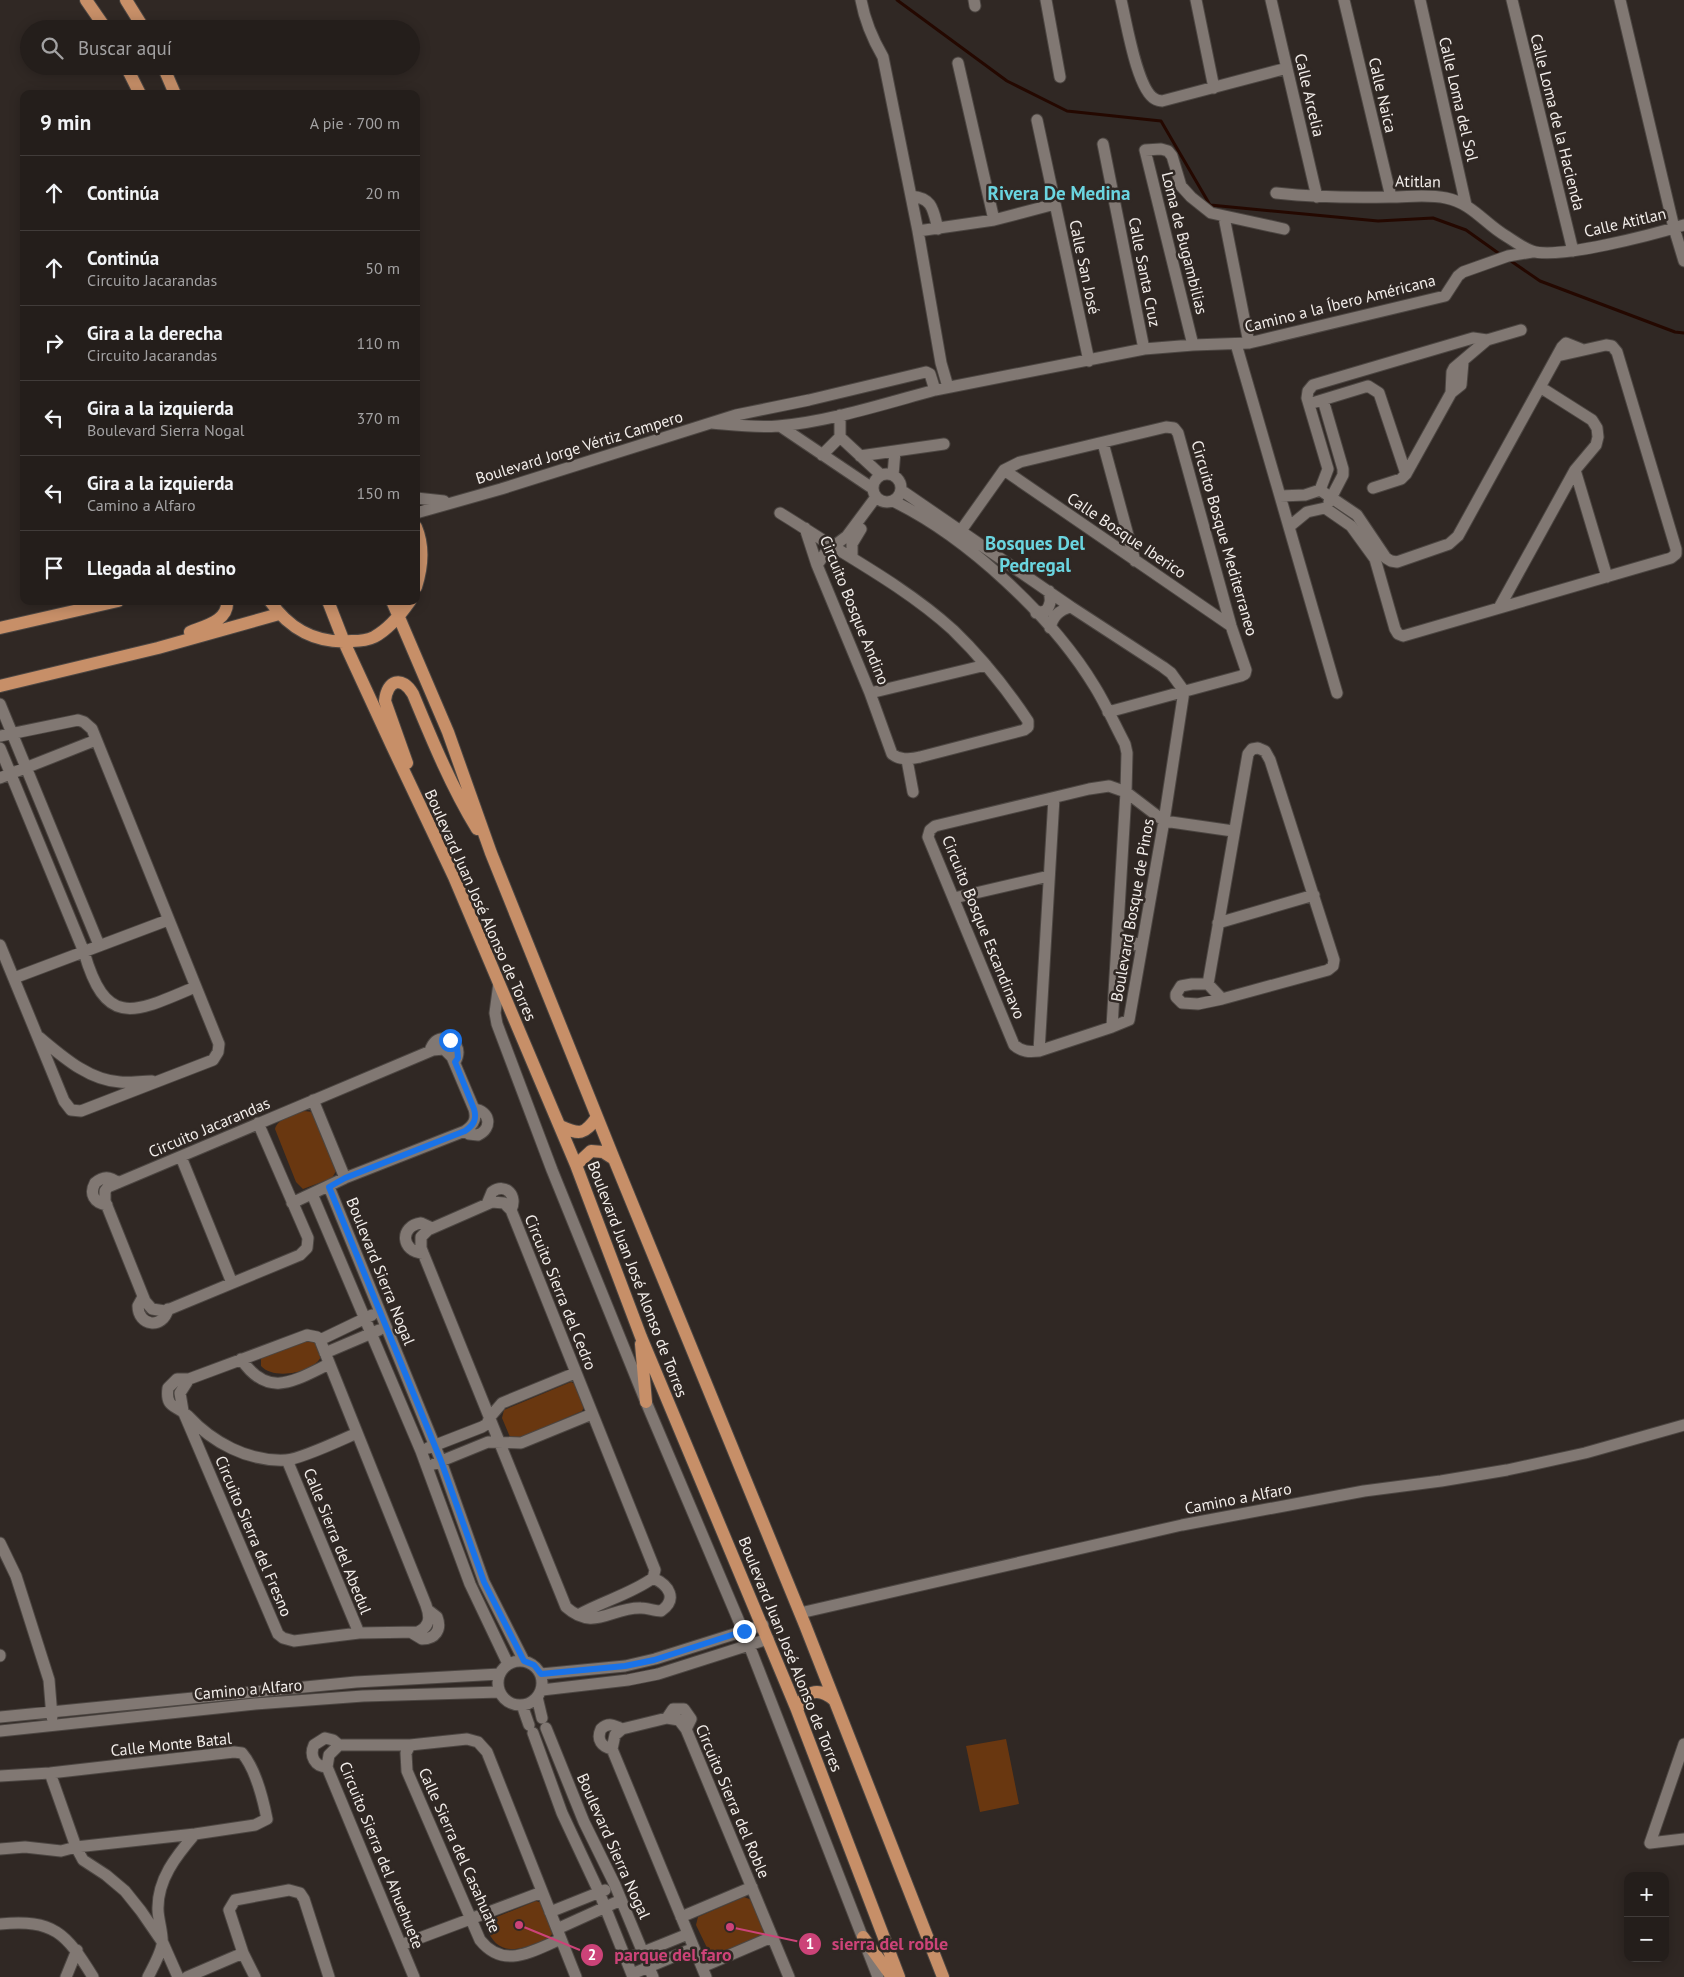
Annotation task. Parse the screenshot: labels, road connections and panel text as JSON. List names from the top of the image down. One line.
{"streets":{"main road":["Boulevard Juan José Alonso de Torres"],"street":["Calle Arcelia","Calle Naica","Calle Loma del Sol","Calle Loma de la Hacienda","Atitlan","Calle Atitlan","Loma de Bugambilias","Calle San José","Calle Santa Cruz","Camino a la Íbero Américana","Boulevard Jorge Vértiz Campero","Calle Bosque Iberico","Circuito Bosque Mediterraneo","Circuito Bosque Andino","Boulevard Bosque de Pinos","Circuito Bosque Escandinavo","Circuito Jacarandas","Boulevard Sierra Nogal","Circuito Sierra del Cedro","Camino a Alfaro","Circuito Sierra del Fresno","Calle Sierra del Abedul","Calle Monte Batal","Circuito Sierra del Roble","Calle Sierra del Casahuate","Circuito Sierra del Ahuehuete"]},"crossings":[["Calle Arcelia","Atitlan"],["Calle Naica","Atitlan"],["Calle Loma del Sol","Atitlan"],["Calle Loma de la Hacienda","Atitlan"],["Calle Loma de la Hacienda","Calle Atitlan"],["Atitlan","Calle Atitlan"],["Atitlan","Camino a la Íbero Américana"],["Loma de Bugambilias","Camino a la Íbero Américana"],["Calle San José","Camino a la Íbero Américana"],["Calle Santa Cruz","Camino a la Íbero Américana"],["Camino a la Íbero Américana","Boulevard Jorge Vértiz Campero"],["Boulevard Jorge Vértiz Campero","Boulevard Bosque de Pinos"],["Calle Bosque Iberico","Circuito Bosque Mediterraneo"],["Circuito Bosque Mediterraneo","Boulevard Bosque de Pinos"],["Circuito Bosque Andino","Boulevard Bosque de Pinos"],["Boulevard Juan José Alonso de Torres","Camino a Alfaro"],["Boulevard Bosque de Pinos","Circuito Bosque Escandinavo"],["Circuito Jacarandas","Boulevard Sierra Nogal"],["Boulevard Sierra Nogal","Camino a Alfaro"],["Boulevard Sierra Nogal","Circuito Sierra del Fresno"],["Circuito Sierra del Fresno","Calle Sierra del Abedul"],["Calle Sierra del Casahuate","Circuito Sierra del Ahuehuete"]],"districts":["Rivera De Medina","Bosques Del Pedregal"],"places":["parque del faro","sierra del roble"],"page":{"search":"Buscar aquí","heading":["9 min","A pie · 700 m"],"list":[["Continúa","20 m"],["Continúa","Circuito Jacarandas","50 m"],["Gira a la derecha","Circuito Jacarandas","110 m"],["Gira a la izquierda","Boulevard Sierra Nogal","370 m"],["Gira a la izquierda","Camino a Alfaro","150 m"],"Llegada al destino"],"map_buttons":["+","−"]}}
